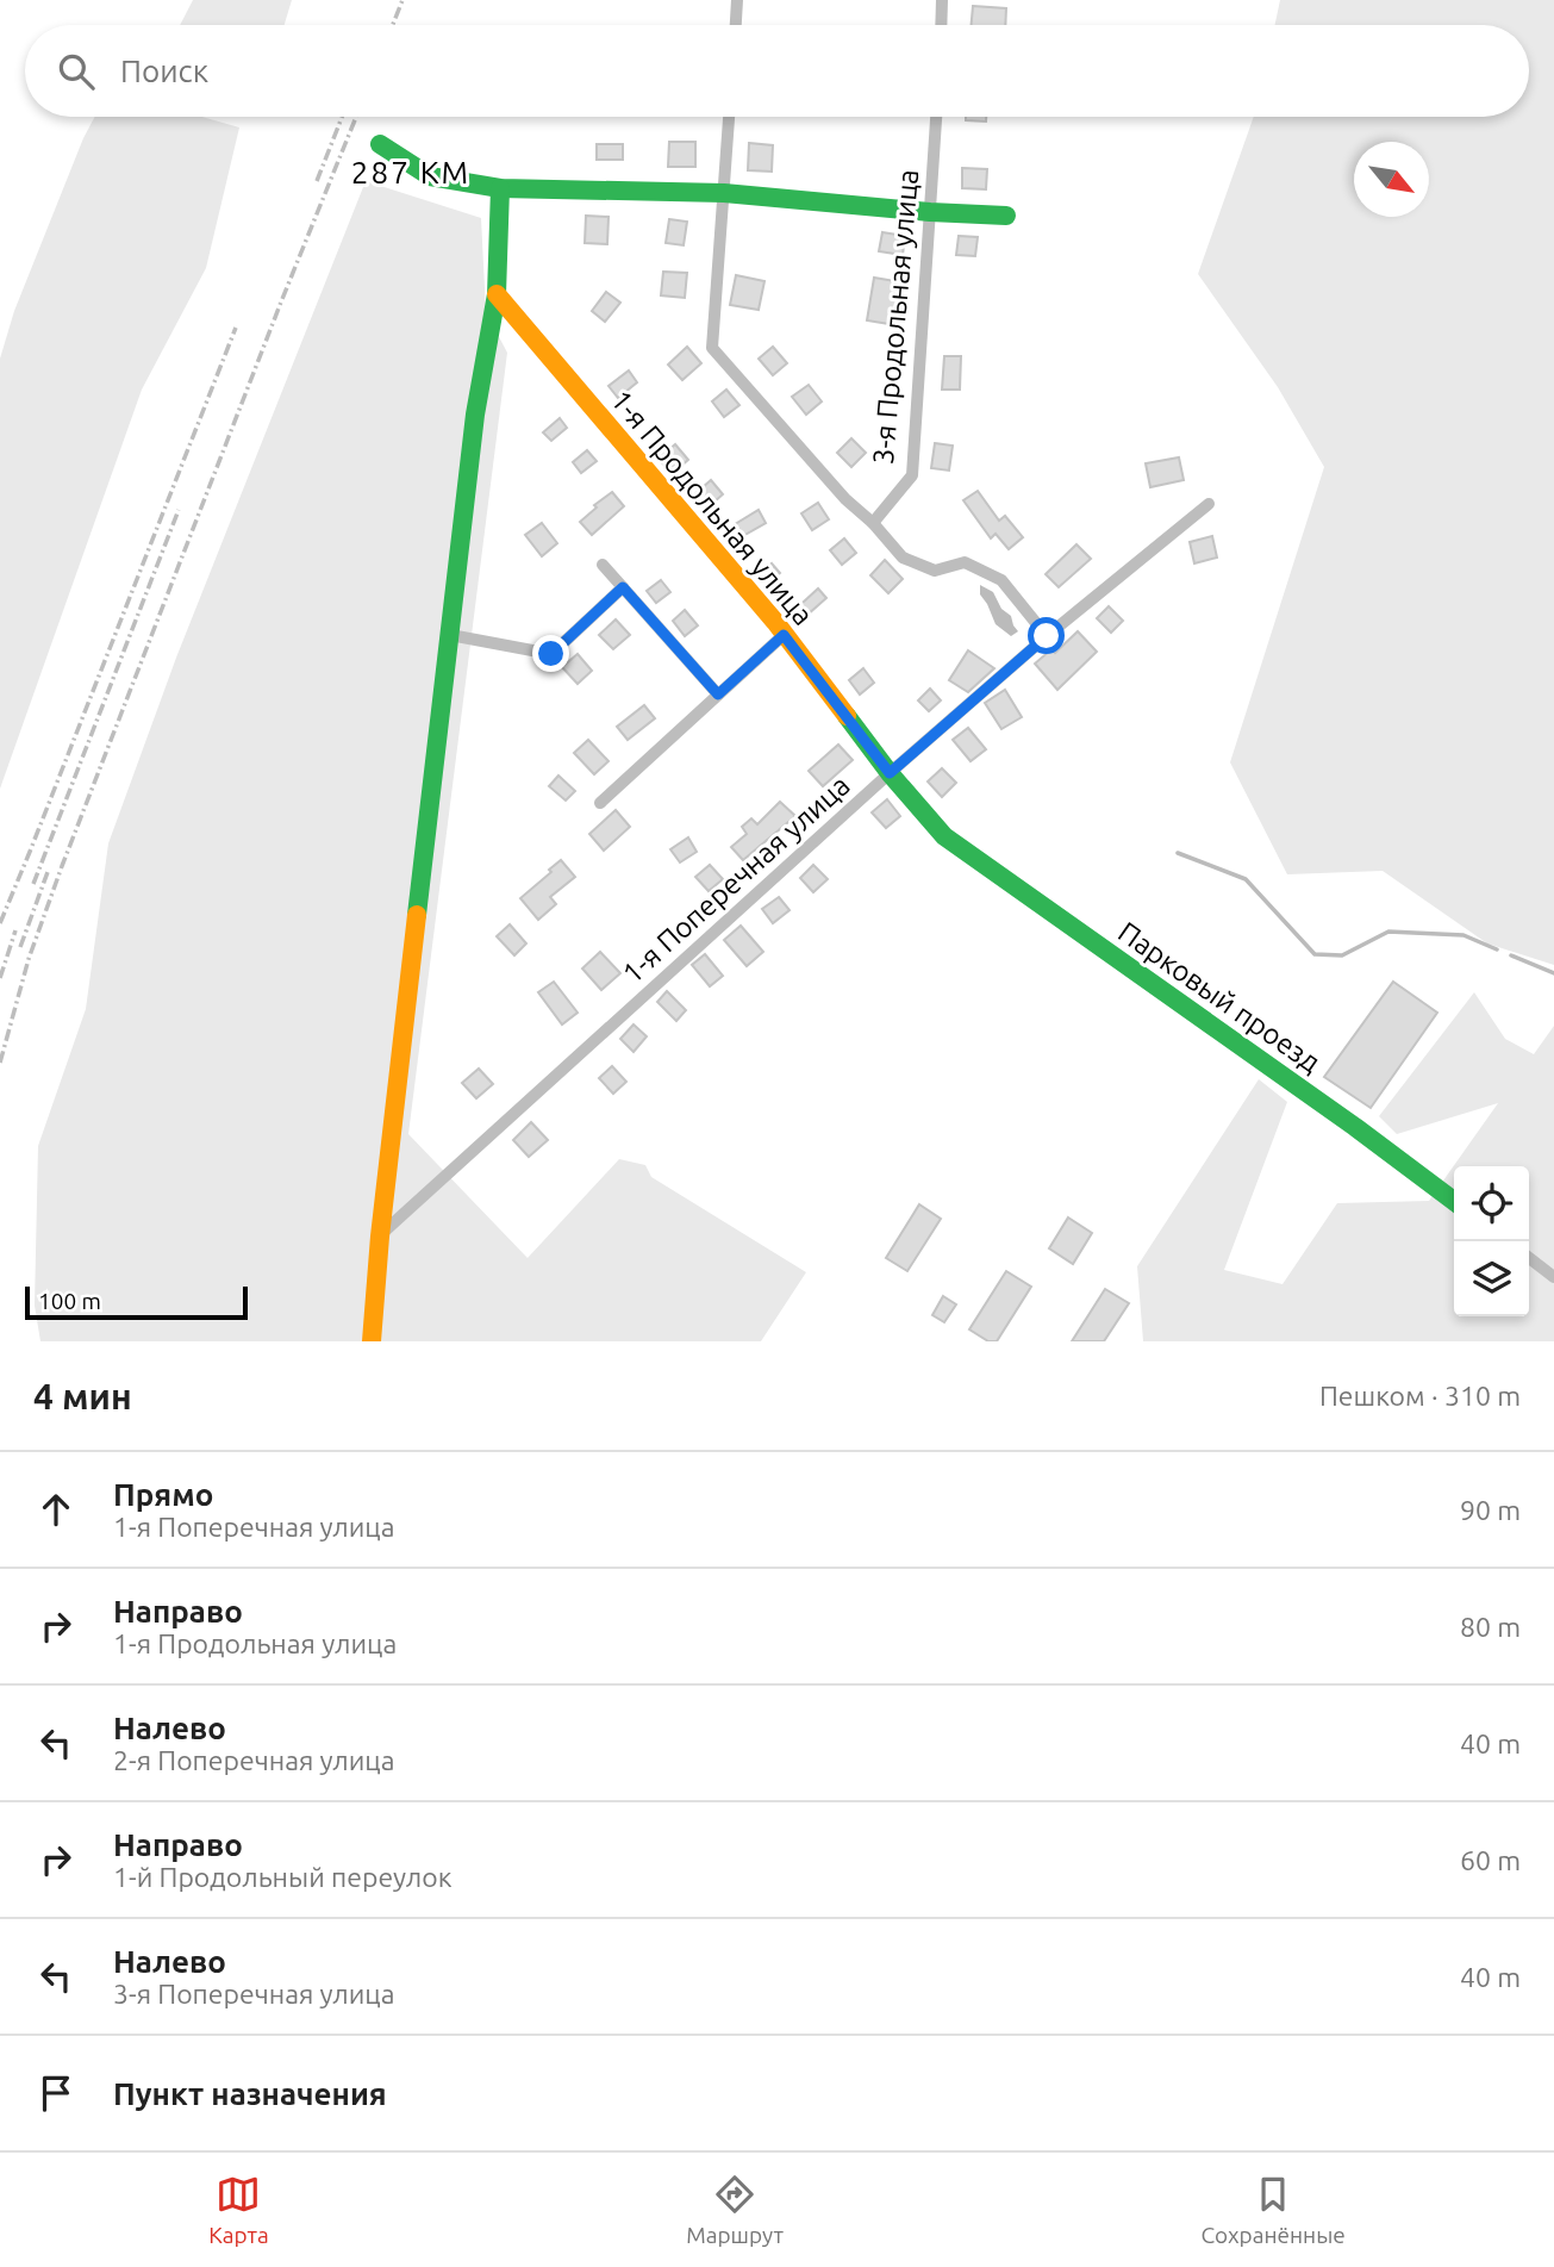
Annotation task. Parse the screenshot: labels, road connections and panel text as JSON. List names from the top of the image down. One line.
{"streets":{"street":["3-я Продольная улица","1-я Продольная улица","1-я Поперечная улица","Парковый проезд"]},"crossings":[["1-я Продольная улица","1-я Поперечная улица"],["1-я Продольная улица","Парковый проезд"]],"districts":["287 КМ"],"scale_bar":"100 m","north":"bottom right","page":{"search":"Поиск","scale":"100 m","heading":["4 мин","Пешком · 310 m"],"list":[["Прямо","1-я Поперечная улица","90 m"],["Направо","1-я Продольная улица","80 m"],["Налево","2-я Поперечная улица","40 m"],["Направо","1-й Продольный переулок","60 m"],["Налево","3-я Поперечная улица","40 m"],"Пункт назначения"],"nav":["Карта","Маршрут","Сохранённые"]}}
